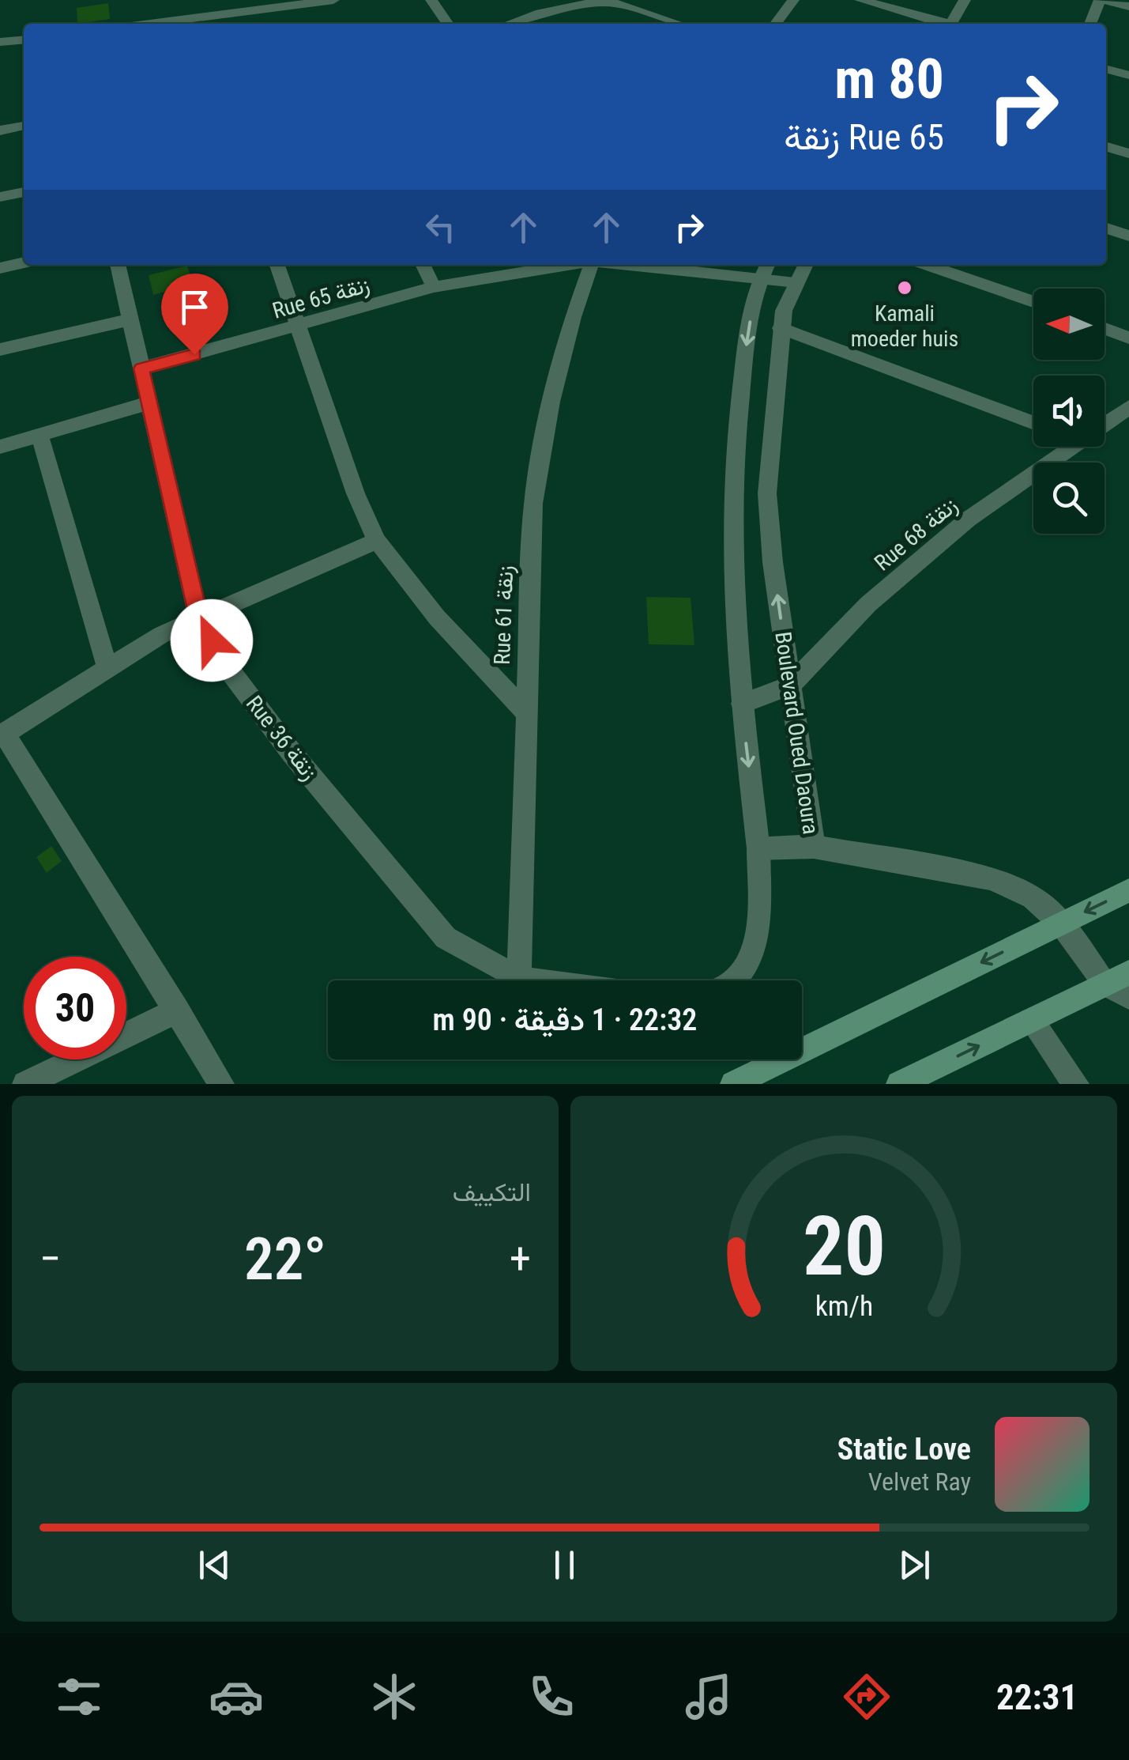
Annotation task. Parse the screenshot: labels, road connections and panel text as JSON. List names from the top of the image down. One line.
{"streets":{"street":["Rue 65 زنقة","Rue 68 زنقة","Rue 61 زنقة","Boulevard Oued Daoura","Rue 36 زنقة"]},"crossings":[["Rue 65 زنقة","Boulevard Oued Daoura"],["Rue 65 زنقة","Rue 36 زنقة"],["Rue 68 زنقة","Boulevard Oued Daoura"],["Rue 61 زنقة","Rue 36 زنقة"]],"places":["Kamali moeder huis"],"north":"left","page":{"turn":["80 m","Rue 65 زنقة"],"limit":"30","trip":"22:32 · 1 دقيقة · 90 m","tile":"التكييف","heat":["−","22°","+"],"song":["Static Love","Velvet Ray"],"tabs":"22:31","gauge":["20","km/h"]}}
